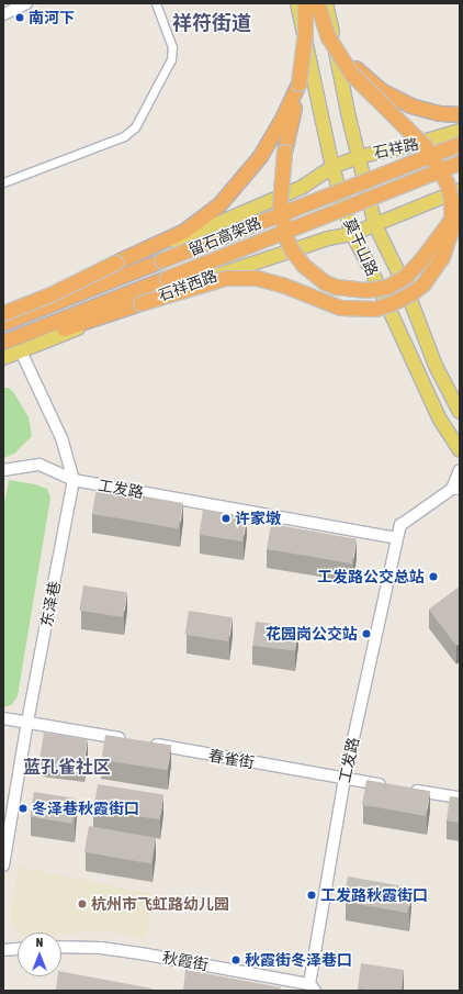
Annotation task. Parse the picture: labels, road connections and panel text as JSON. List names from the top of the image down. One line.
{"streets":{"highway":["留石高架路"],"main road":["石祥路","莫干山路","石祥西路"],"street":["工发路","东泽巷","春雀街","秋霞街"]},"crossings":[["石祥路","莫干山路"],["莫干山路","石祥西路"],["石祥西路","东泽巷"],["工发路","东泽巷"],["工发路","春雀街"],["工发路","秋霞街"]],"districts":["祥符街道","蓝孔雀社区"],"places":["南河下","许家墩","工发路公交总站","花园岗公交站","冬泽巷秋霞街口","工发路秋霞街口","杭州市飞虹路幼儿园","秋霞街冬泽巷口"],"north":"top"}
